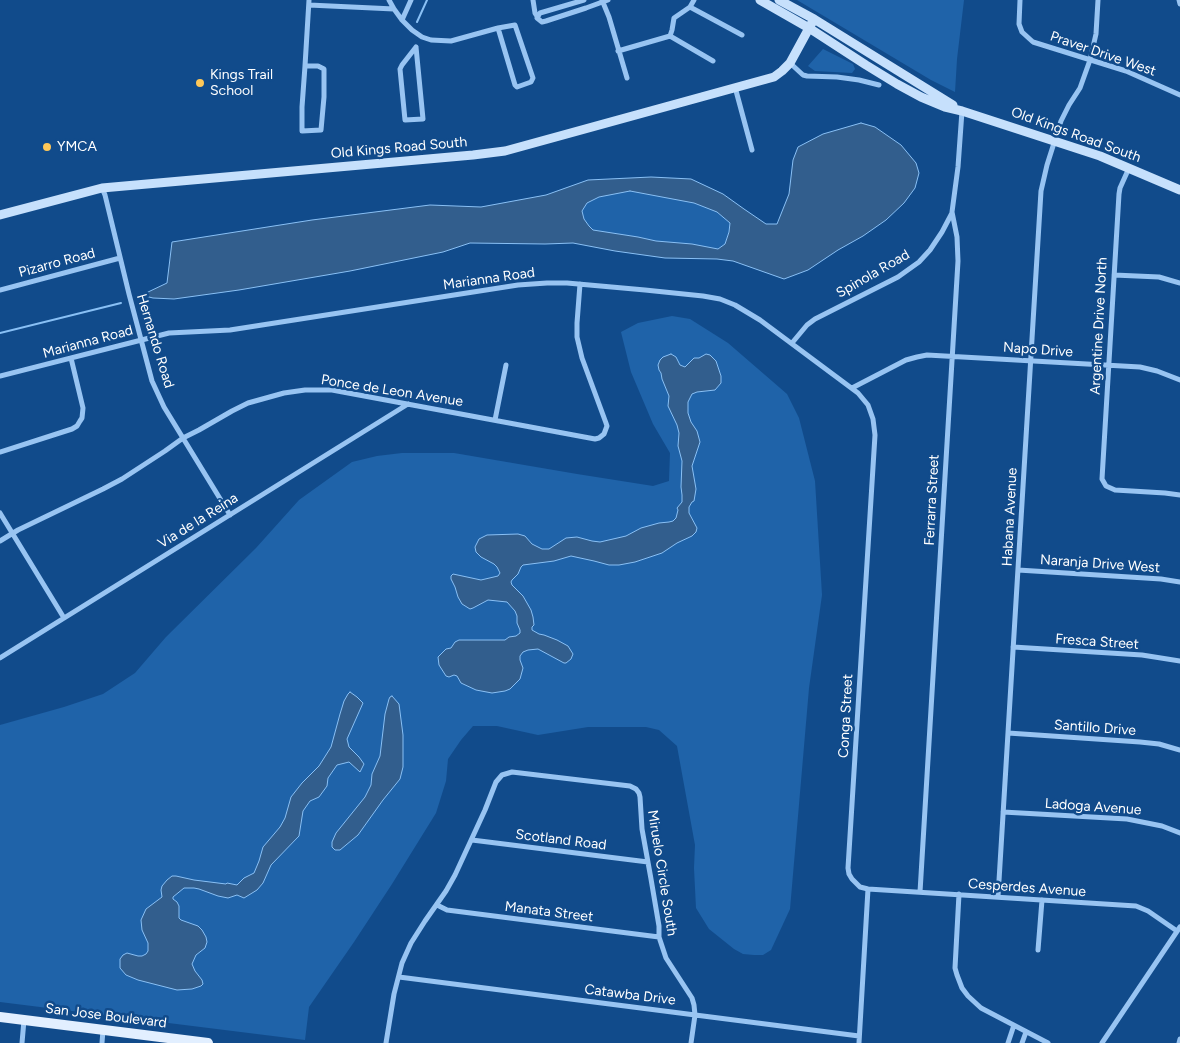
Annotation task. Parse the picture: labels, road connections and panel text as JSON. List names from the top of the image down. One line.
{"streets":{"main road":["San Jose Boulevard"],"street":["Praver Drive West","Old Kings Road South","Pizarro Road","Spinola Road","Marianna Road","Argentine Drive North","Hernando Road","Napo Drive","Ponce de Leon Avenue","Ferrarra Street","Habana Avenue","Via de la Reina","Naranja Drive West","Fresca Street","Conga Street","Santillo Drive","Ladoga Avenue","Scotland Road","Miruelo Circle South","Cesperdes Avenue","Manata Street","Catawba Drive"]},"crossings":[["Praver Drive West","Habana Avenue"],["Old Kings Road South","Argentine Drive North"],["Old Kings Road South","Hernando Road"],["Old Kings Road South","Ferrarra Street"],["Old Kings Road South","Habana Avenue"],["Pizarro Road","Hernando Road"],["Spinola Road","Marianna Road"],["Spinola Road","Ferrarra Street"],["Marianna Road","Hernando Road"],["Marianna Road","Ponce de Leon Avenue"],["Marianna Road","Conga Street"],["Argentine Drive North","Napo Drive"],["Hernando Road","Ponce de Leon Avenue"],["Hernando Road","Via de la Reina"],["Napo Drive","Ferrarra Street"],["Napo Drive","Habana Avenue"],["Ponce de Leon Avenue","Via de la Reina"],["Ferrarra Street","Cesperdes Avenue"],["Habana Avenue","Naranja Drive West"],["Habana Avenue","Fresca Street"],["Habana Avenue","Santillo Drive"],["Habana Avenue","Ladoga Avenue"],["Habana Avenue","Cesperdes Avenue"],["Conga Street","Cesperdes Avenue"],["Scotland Road","Miruelo Circle South"],["Miruelo Circle South","Manata Street"],["Miruelo Circle South","Catawba Drive"]],"places":["Kings Trail School","YMCA"]}
